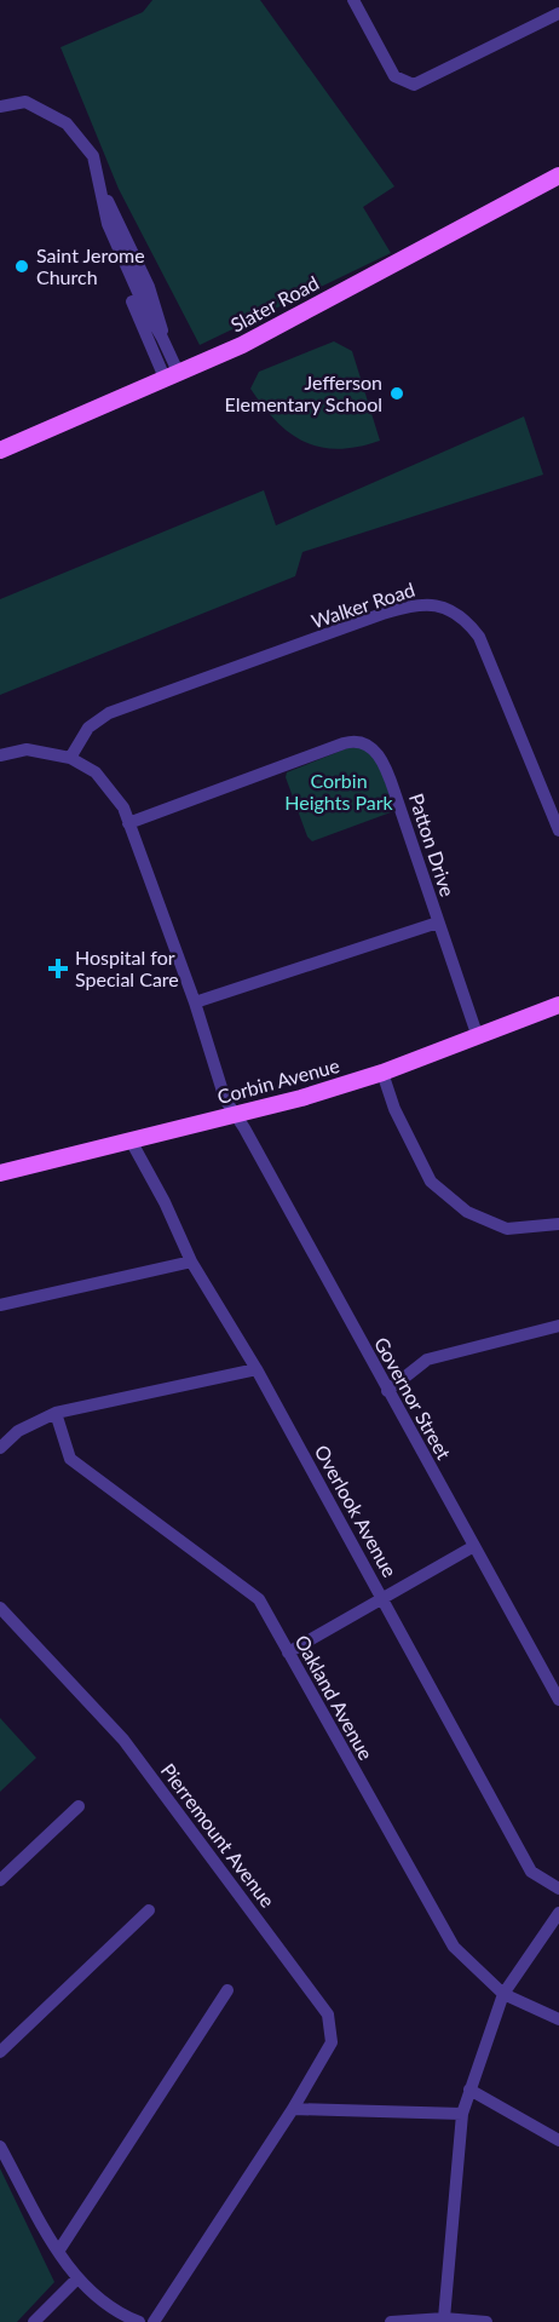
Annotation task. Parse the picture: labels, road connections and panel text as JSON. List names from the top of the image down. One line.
{"streets":{"main road":["Slater Road","Corbin Avenue"],"street":["Walker Road","Patton Drive","Governor Street","Overlook Avenue","Oakland Avenue","Pierremount Avenue"]},"crossings":[["Walker Road","Governor Street"],["Patton Drive","Corbin Avenue"],["Patton Drive","Governor Street"],["Corbin Avenue","Governor Street"],["Corbin Avenue","Overlook Avenue"]],"parks":["Corbin Heights Park"],"places":{"other":["Saint Jerome Church","Jefferson Elementary School"],"health":["Hospital for Special Care"]}}
